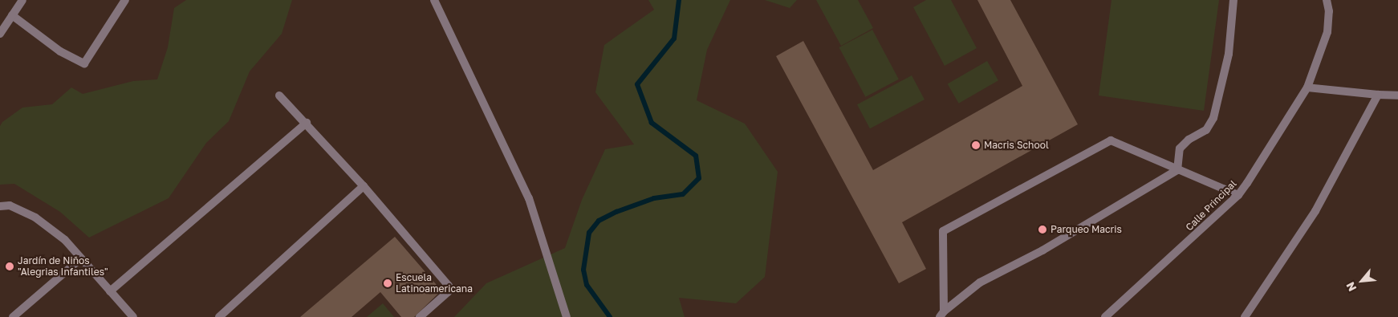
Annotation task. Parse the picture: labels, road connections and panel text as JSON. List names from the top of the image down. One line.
{"streets":{"street":["Calle Principal"]},"places":["Macris School","Parqueo Macris","Jardín de Niños \"Alegrias Infantiles\"","Escuela Latinoamericana"],"north":"bottom left"}
